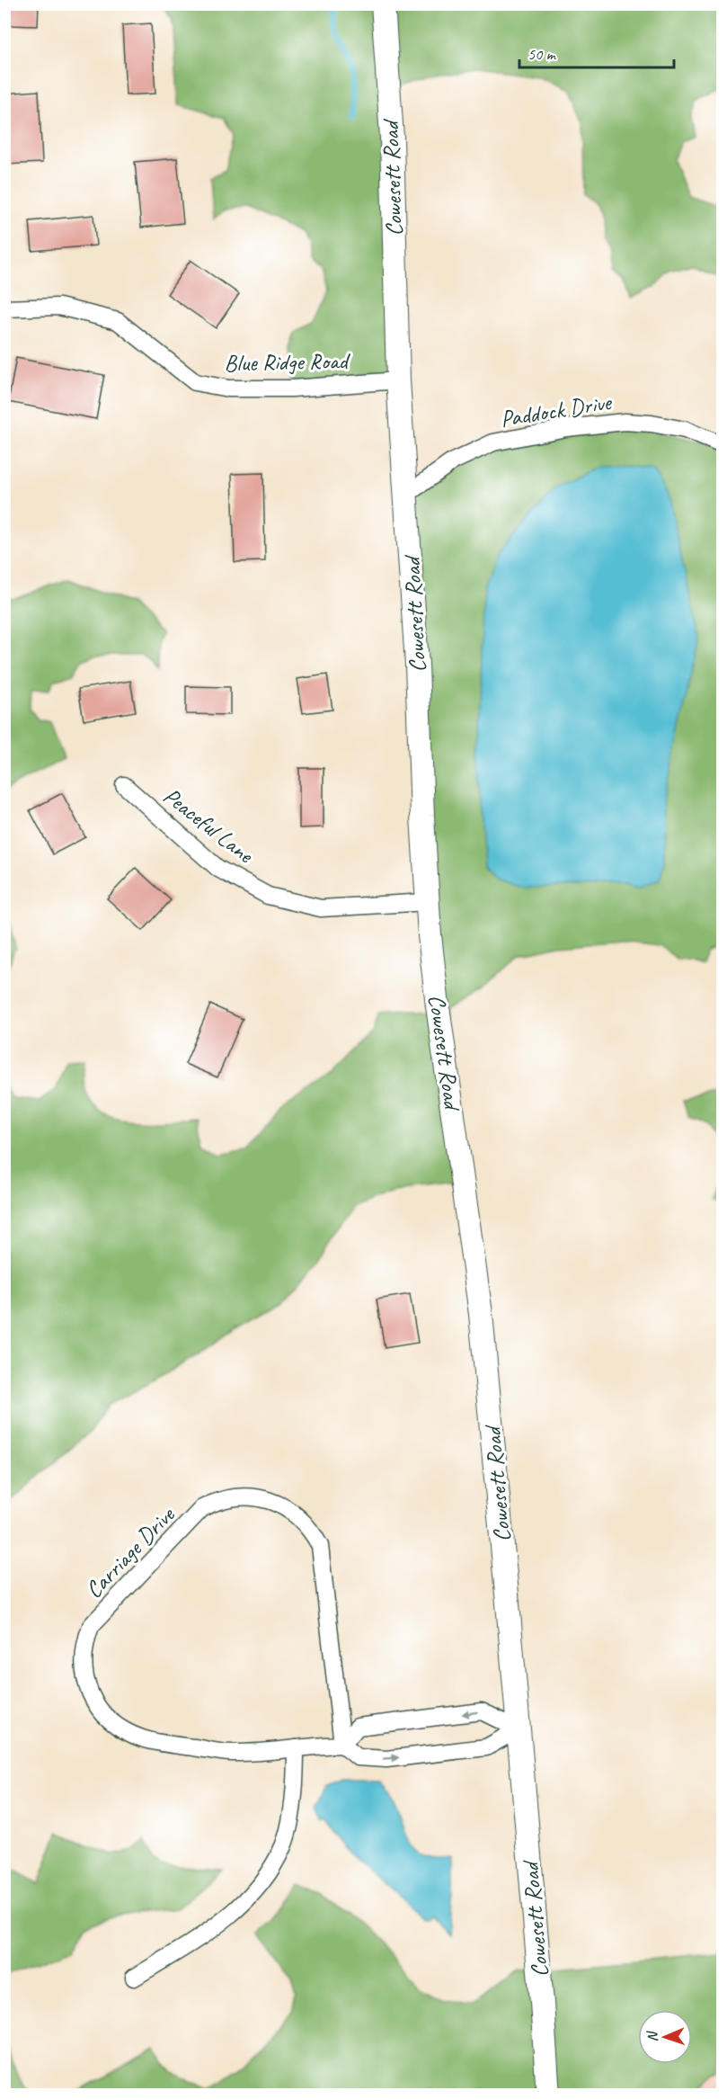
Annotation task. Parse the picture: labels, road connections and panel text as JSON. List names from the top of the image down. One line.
{"streets":{"main road":["Cowesett Road"],"street":["Blue Ridge Road","Paddock Drive","Peaceful Lane","Carriage Drive"]},"crossings":[["Cowesett Road","Blue Ridge Road"],["Cowesett Road","Paddock Drive"],["Cowesett Road","Peaceful Lane"]],"scale_bar":"50 m","north":"left"}
